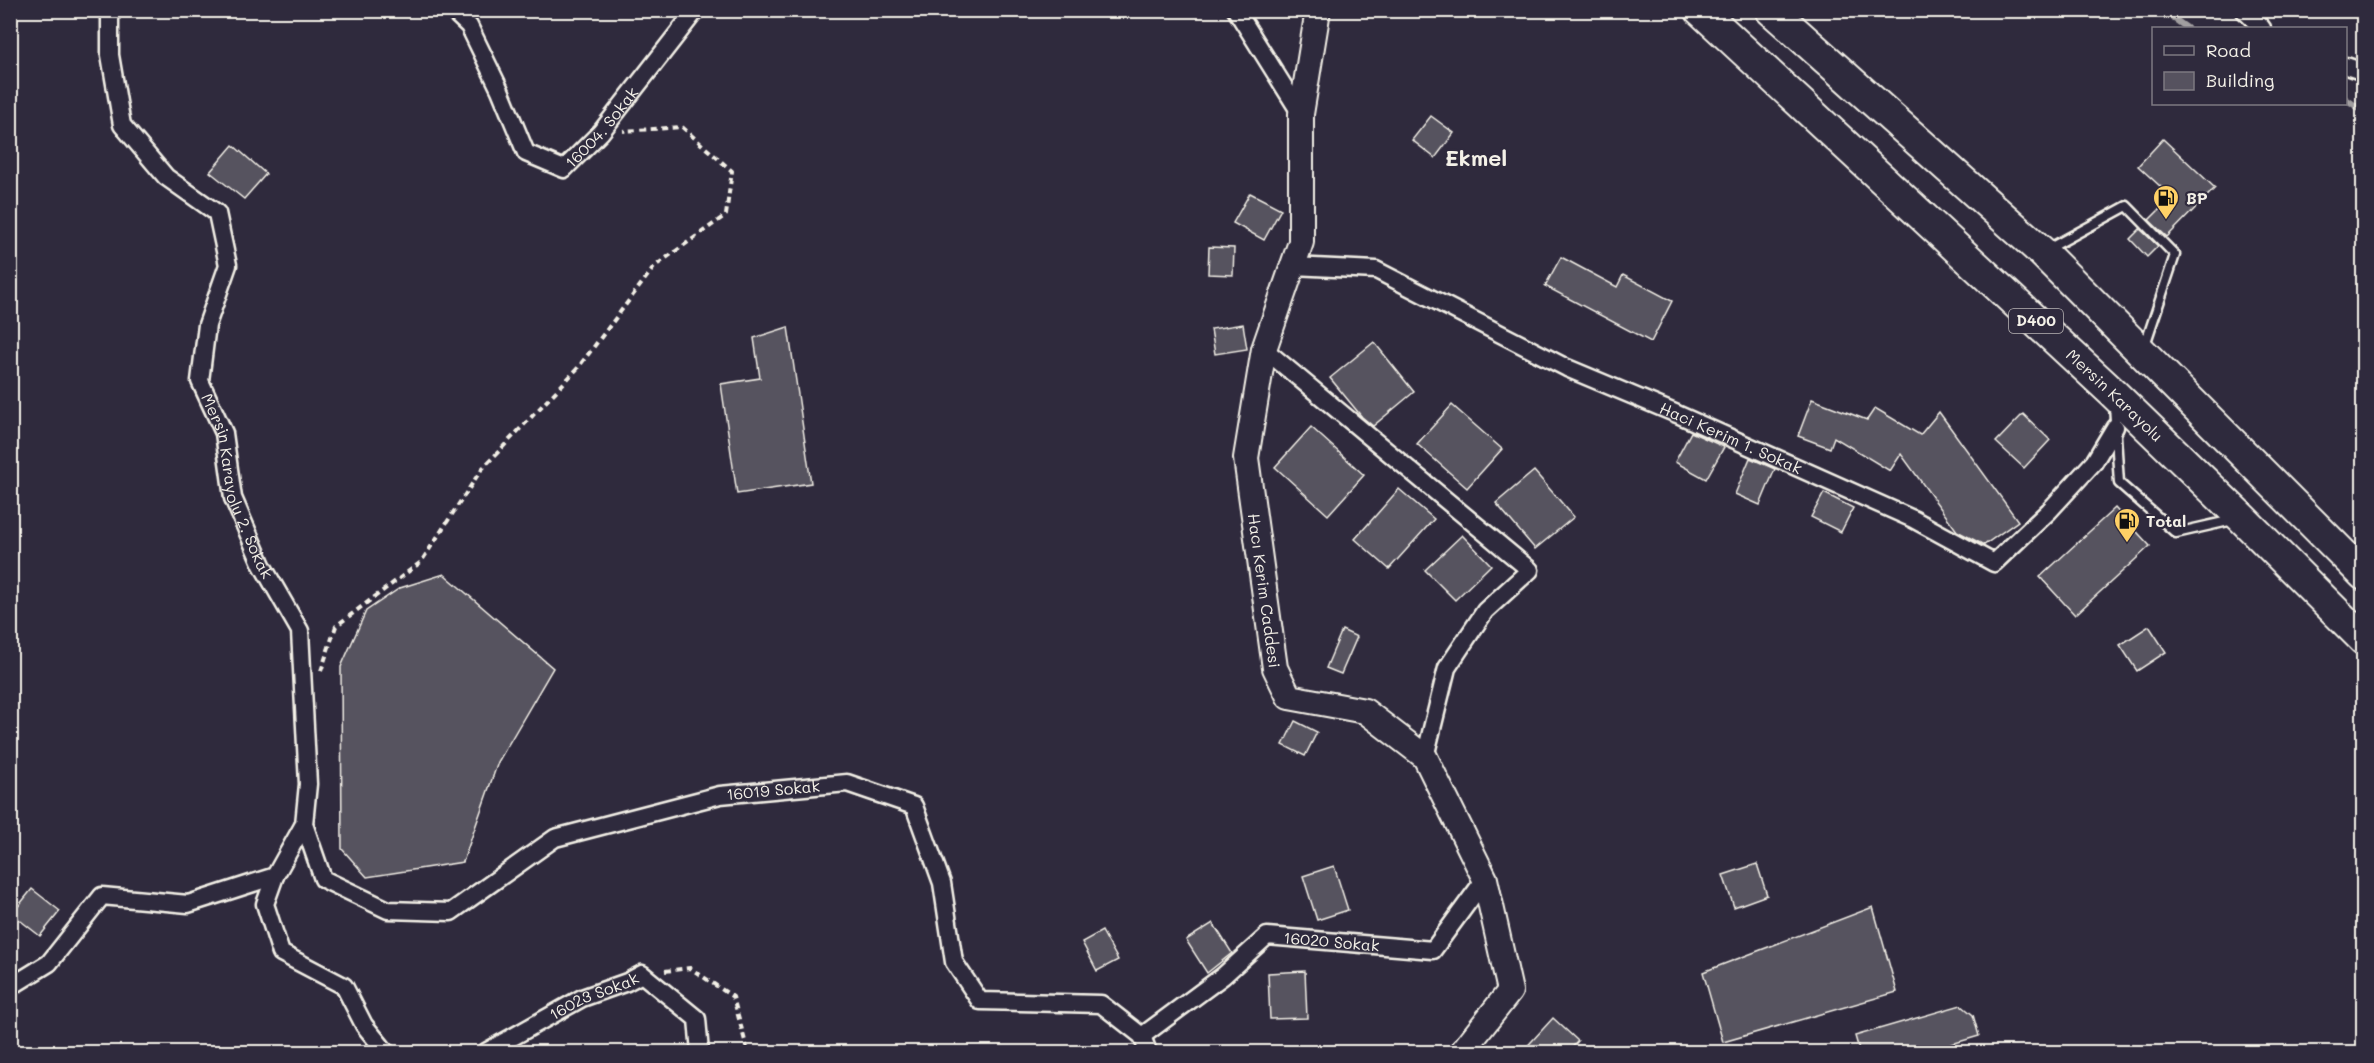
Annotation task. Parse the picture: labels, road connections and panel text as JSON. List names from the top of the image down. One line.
{"streets":{"highway":["D400","Mersin Karayolu"],"street":["16004. Sokak","Haci Kerim 1. Sokak","Mersin Karayolu 2. Sokak","Hacı Kerim Caddesi","16019 Sokak","16020 Sokak","16023 Sokak"]},"crossings":[["Haci Kerim 1. Sokak","Hacı Kerim Caddesi"],["Mersin Karayolu 2. Sokak","16019 Sokak"],["Hacı Kerim Caddesi","16020 Sokak"],["16019 Sokak","16020 Sokak"]],"districts":["Ekmel"],"places":{"fuel station":["BP","Total"]},"legend":["Road","Building"]}
